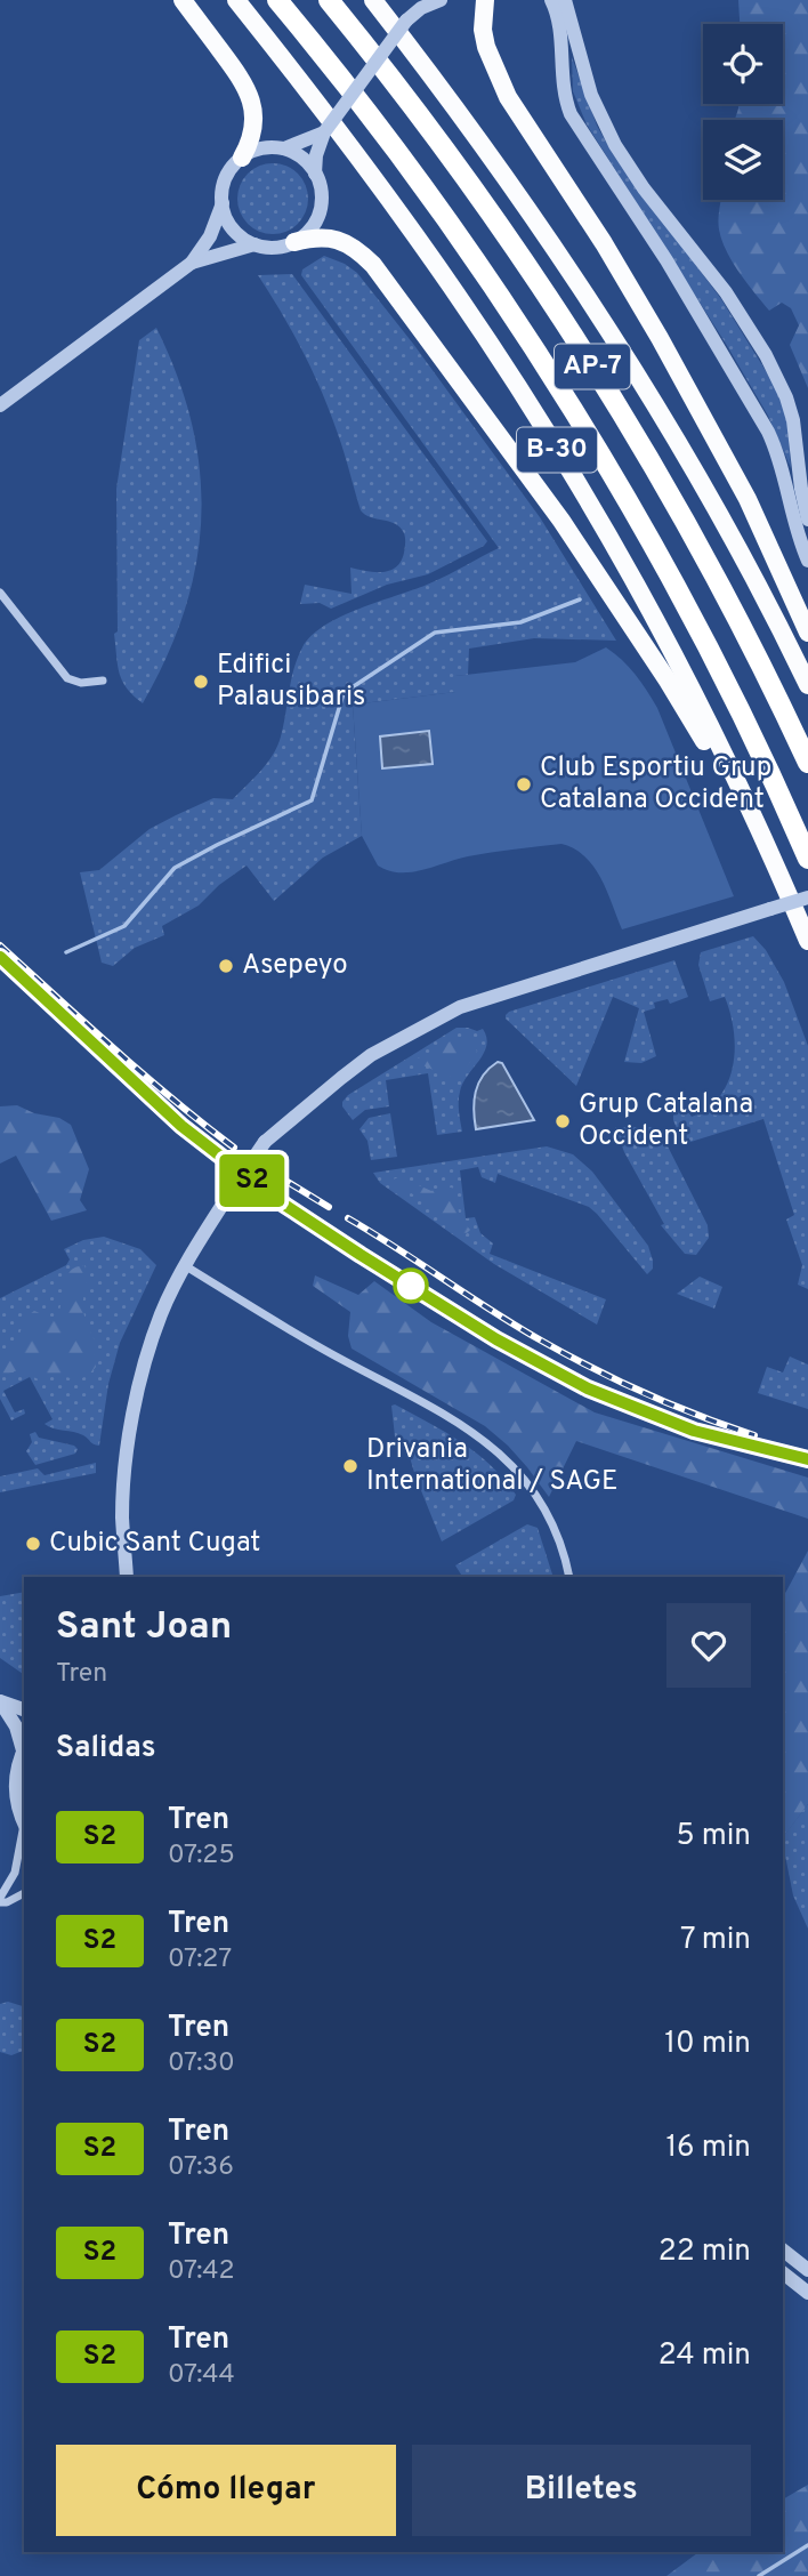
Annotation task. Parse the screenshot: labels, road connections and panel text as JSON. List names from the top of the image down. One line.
{"streets":{"highway":["AP-7","B-30"]},"places":["Edifici Palausibaris","Club Esportiu Grup Catalana Occident","Asepeyo","Grup Catalana Occident","Drivania International / SAGE","Cubic Sant Cugat"],"page":{"on_map":"S2","heading":[["Sant Joan","Tren"],"Salidas"],"list":[{"mark":"S2","name":"Tren","note":"07:25","value":"5 min"},{"mark":"S2","name":"Tren","note":"07:27","value":"7 min"},{"mark":"S2","name":"Tren","note":"07:30","value":"10 min"},{"mark":"S2","name":"Tren","note":"07:36","value":"16 min"},{"mark":"S2","name":"Tren","note":"07:42","value":"22 min"},{"mark":"S2","name":"Tren","note":"07:44","value":"24 min"}],"buttons":["Cómo llegar","Billetes"]}}
